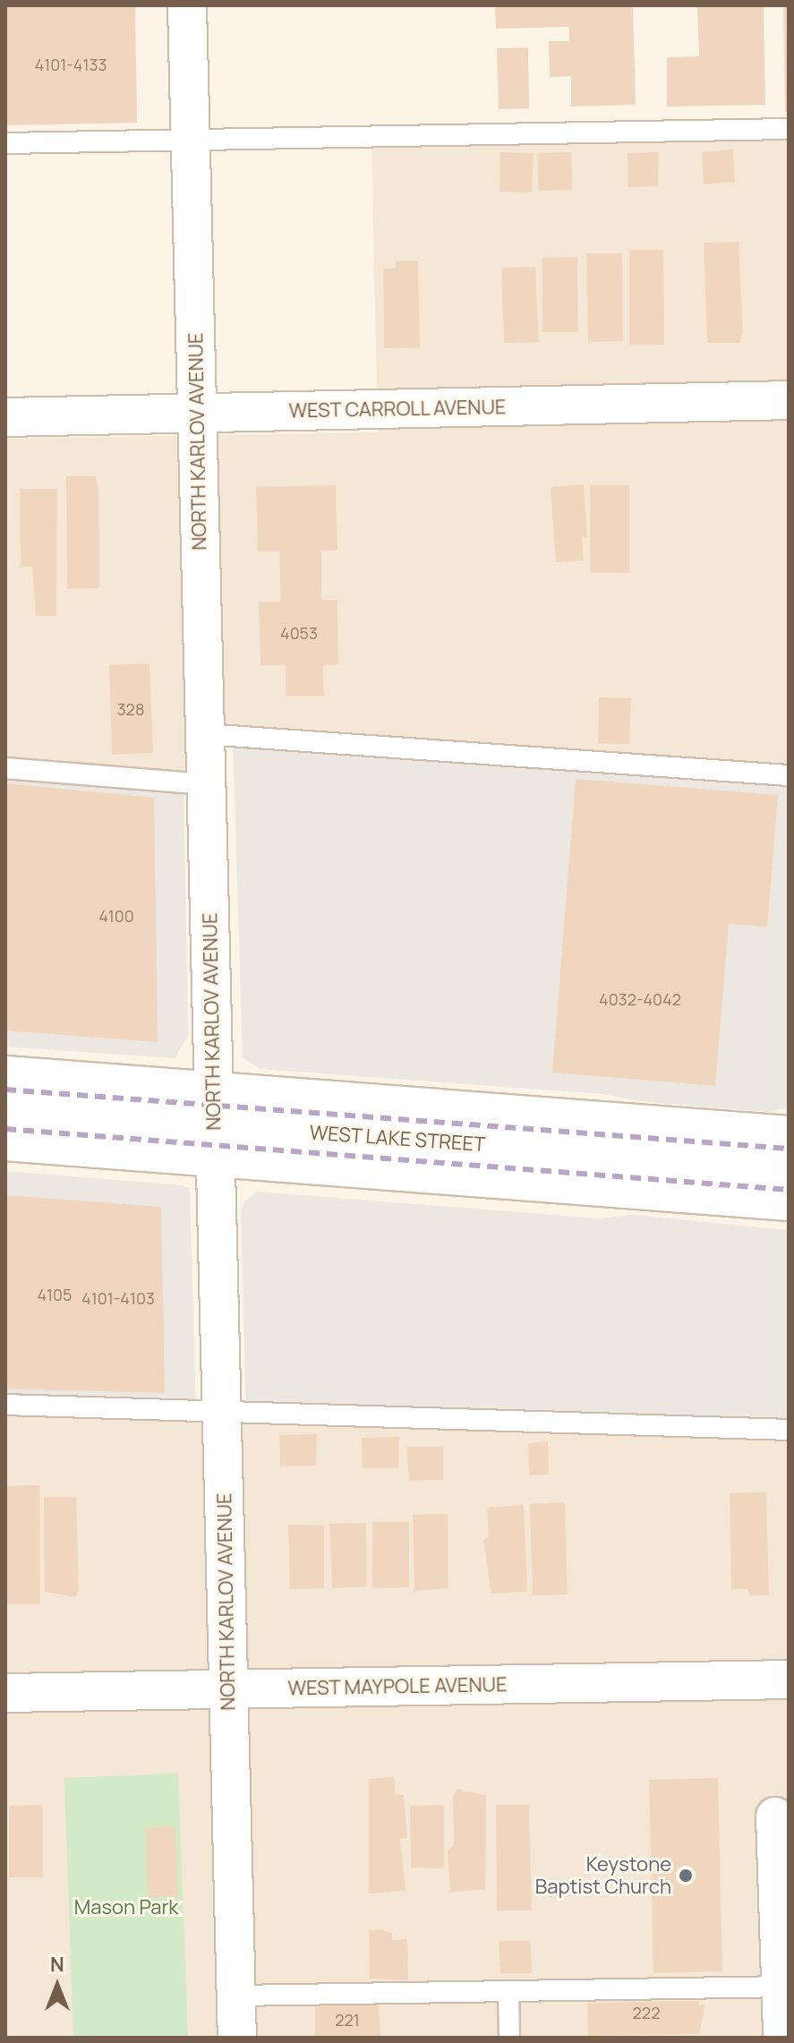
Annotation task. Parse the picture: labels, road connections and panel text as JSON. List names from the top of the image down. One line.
{"streets":{"main road":["WEST LAKE STREET"],"street":["WEST CARROLL AVENUE","NORTH KARLOV AVENUE","WEST MAYPOLE AVENUE"]},"crossings":[["WEST CARROLL AVENUE","NORTH KARLOV AVENUE"],["NORTH KARLOV AVENUE","WEST LAKE STREET"],["NORTH KARLOV AVENUE","WEST MAYPOLE AVENUE"]],"parks":["Mason Park"],"places":["Keystone Baptist Church"],"house_numbers":["4101-4133","4053","328","4100","4032-4042","4105","4101-4103","222","221"],"north":"top"}
